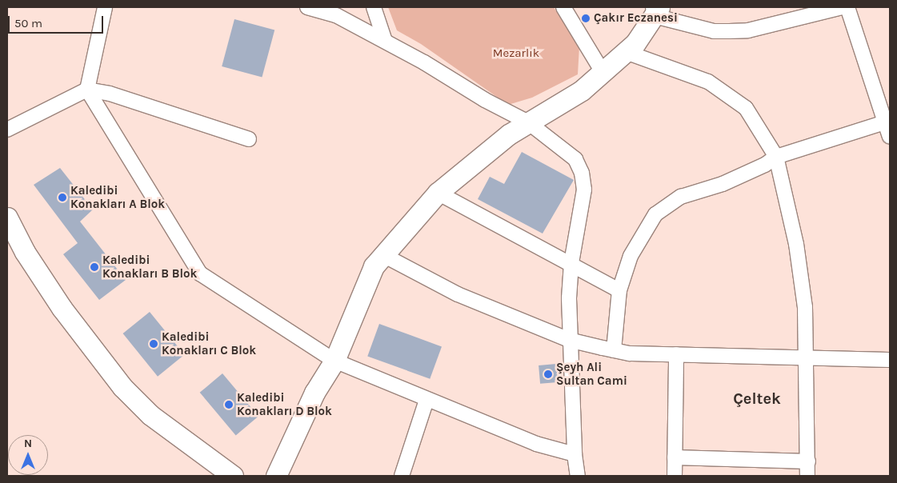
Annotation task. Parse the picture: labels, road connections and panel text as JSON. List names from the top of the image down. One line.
{"districts":["Çeltek"],"parks":["Mezarlık"],"places":["Çakır Eczanesi","Kaledibi Konakları A Blok","Kaledibi Konakları B Blok","Kaledibi Konakları C Blok","Şeyh Ali Sultan Cami","Kaledibi Konakları D Blok"],"scale_bar":"50 m","north":"top"}
